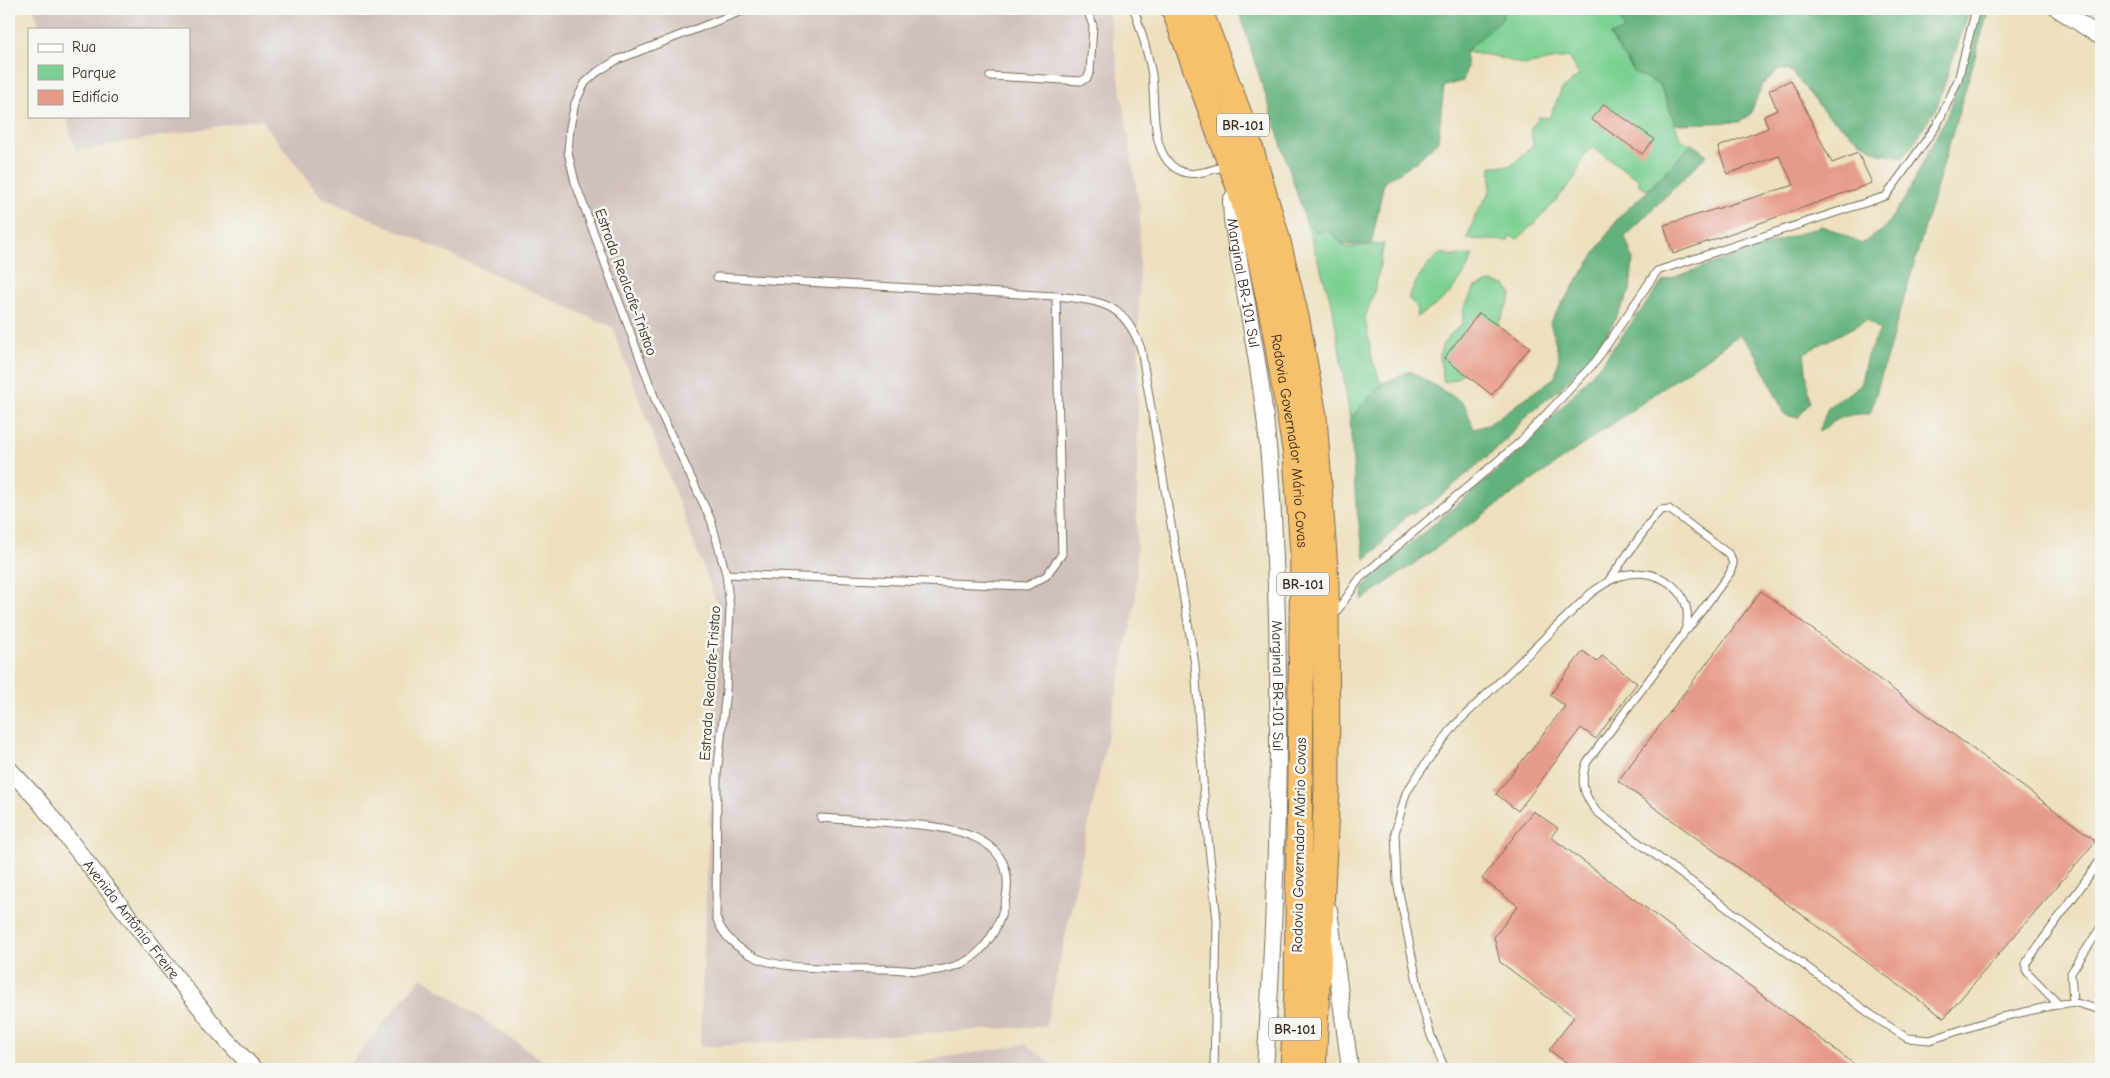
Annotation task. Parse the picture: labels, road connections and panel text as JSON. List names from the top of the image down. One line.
{"streets":{"highway":["BR-101","Rodovia Governador Mário Covas"],"street":["Marginal BR-101 Sul","Avenida Antônio Freire"],"lane":["Estrada Realcafe-Tristao"]},"crossings":[["Marginal BR-101 Sul","Rodovia Governador Mário Covas"]],"legend":["Rua","Parque","Edifício"]}
